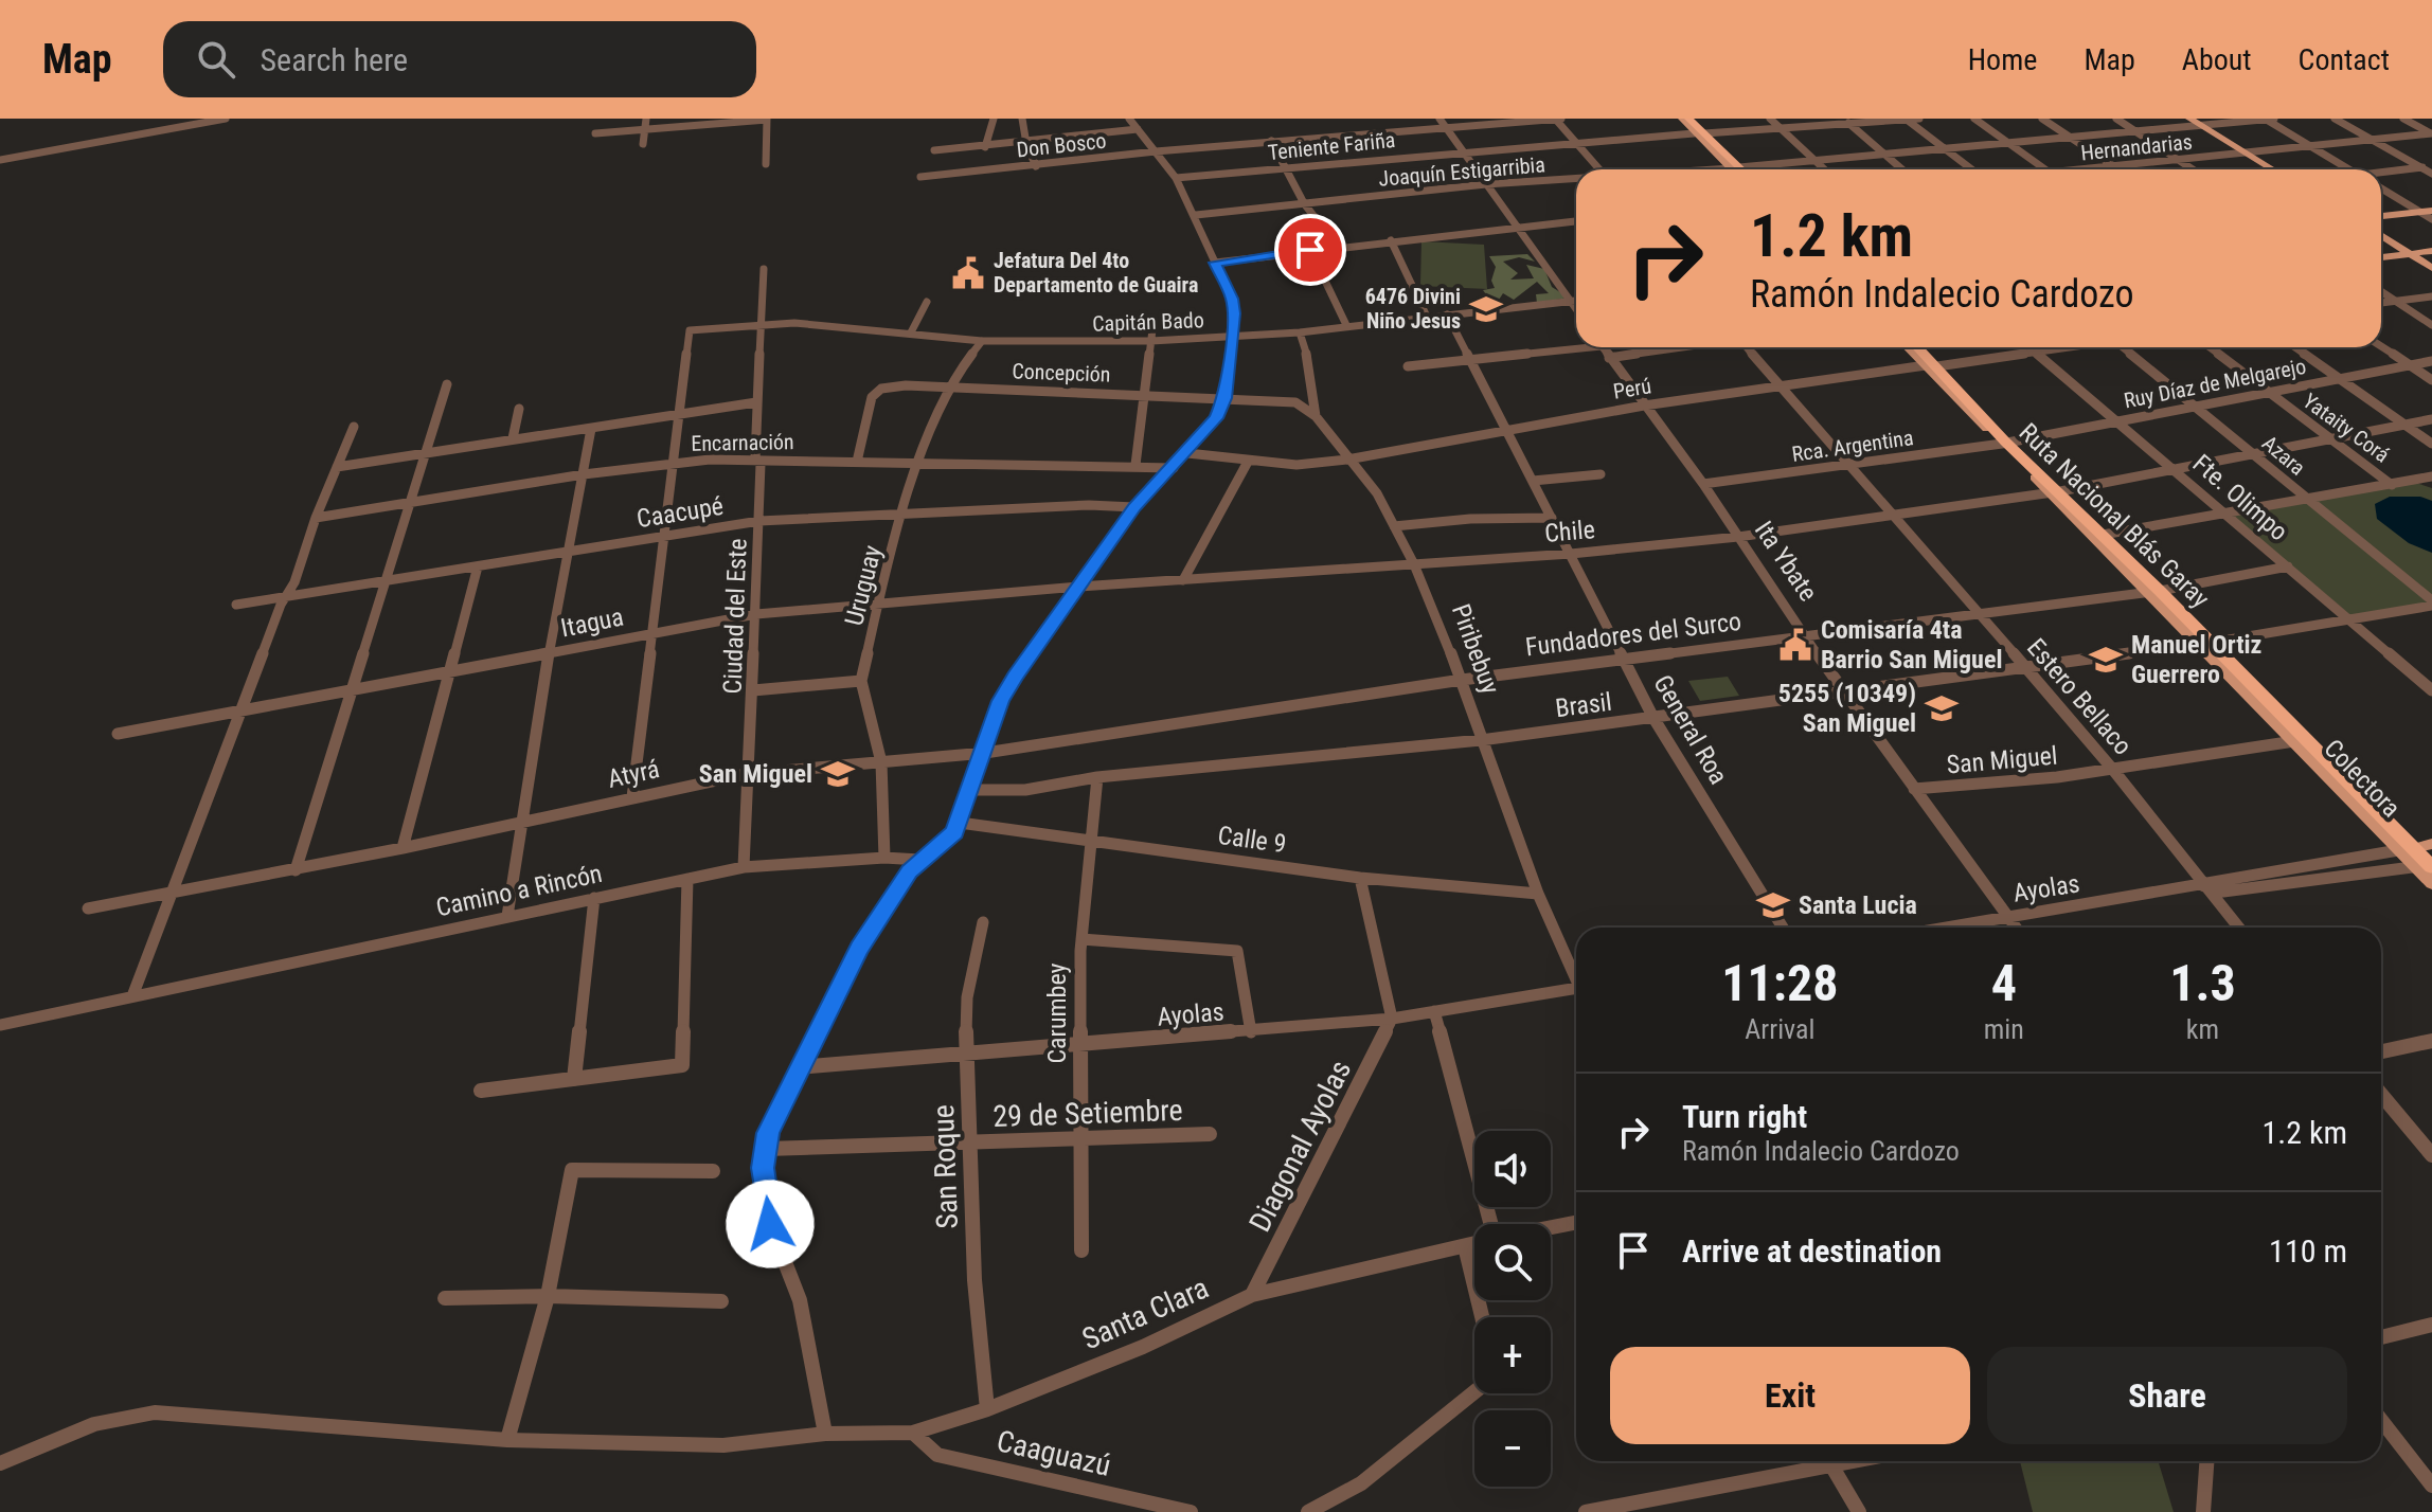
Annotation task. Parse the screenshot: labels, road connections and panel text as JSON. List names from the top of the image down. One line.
{"streets":{"highway":["Ruta Nacional Blás Garay"],"main road":["Colectora"],"street":["Don Bosco","Teniente Fariña","Hernandarias","Joaquín Estigarribia","Capitán Bado","Concepción","Ruy Díaz de Melgarejo","Perú","Yataity Corá","Encarnación","Rca. Argentina","Azara","Fte. Olimpo","Caacupé","Chile","Ita Ybate","Uruguay","Ciudad del Este","Itagua","Fundadores del Surco","Piribebuy","Estero Bellaco","Brasil","General Roa","San Miguel","Atyrá","Calle 9","Ayolas","Camino a Rincón","Carumbey","29 de Setiembre","Diagonal Ayolas","San Roque","Santa Clara","Caaguazú"]},"crossings":[["Capitán Bado","Uruguay"],["Capitán Bado","Ciudad del Este"],["Capitán Bado","General Roa"],["Concepción","Encarnación"],["Concepción","Uruguay"],["Ruy Díaz de Melgarejo","Yataity Corá"],["Ruy Díaz de Melgarejo","Rca. Argentina"],["Ruy Díaz de Melgarejo","Azara"],["Ruy Díaz de Melgarejo","Fte. Olimpo"],["Ruy Díaz de Melgarejo","Ruta Nacional Blás Garay"],["Perú","Fte. Olimpo"],["Perú","Ruta Nacional Blás Garay"],["Perú","Ita Ybate"],["Perú","Piribebuy"],["Perú","Estero Bellaco"],["Perú","General Roa"],["Yataity Corá","Chile"],["Encarnación","Uruguay"],["Encarnación","Ciudad del Este"],["Rca. Argentina","Ruta Nacional Blás Garay"],["Rca. Argentina","Ita Ybate"],["Rca. Argentina","Estero Bellaco"],["Azara","Chile"],["Azara","Brasil"],["Fte. Olimpo","Chile"],["Fte. Olimpo","Fundadores del Surco"],["Fte. Olimpo","Brasil"],["Caacupé","Uruguay"],["Caacupé","Ciudad del Este"],["Ruta Nacional Blás Garay","Chile"],["Ruta Nacional Blás Garay","Fundadores del Surco"],["Ruta Nacional Blás Garay","Brasil"],["Ruta Nacional Blás Garay","Colectora"],["Chile","Ita Ybate"],["Chile","Itagua"],["Chile","Piribebuy"],["Chile","Estero Bellaco"],["Chile","General Roa"],["Ita Ybate","Fundadores del Surco"],["Ita Ybate","Brasil"],["Ita Ybate","San Miguel"],["Ita Ybate","Ayolas"],["Uruguay","Itagua"],["Uruguay","Atyrá"],["Uruguay","Camino a Rincón"],["Ciudad del Este","Itagua"],["Ciudad del Este","Atyrá"],["Ciudad del Este","Camino a Rincón"],["Fundadores del Surco","Piribebuy"],["Fundadores del Surco","Estero Bellaco"],["Fundadores del Surco","General Roa"],["Fundadores del Surco","Atyrá"],["Piribebuy","Brasil"],["Piribebuy","Calle 9"],["Estero Bellaco","Brasil"],["Estero Bellaco","San Miguel"],["Estero Bellaco","Ayolas"],["Brasil","General Roa"],["Brasil","Colectora"],["Brasil","Carumbey"],["San Miguel","Colectora"],["Calle 9","Carumbey"],["Ayolas","Carumbey"],["Ayolas","Diagonal Ayolas"],["Ayolas","San Roque"],["Carumbey","29 de Setiembre"],["29 de Setiembre","San Roque"],["Diagonal Ayolas","Santa Clara"],["San Roque","Santa Clara"],["Santa Clara","Caaguazú"]],"places":{"public building":["Jefatura Del 4to Departamento de Guaira","Comisaría 4ta Barrio San Miguel"],"school or university":["6476 Divini Niño Jesus","Manuel Ortiz Guerrero","5255 (10349) San Miguel","San Miguel","Santa Lucia"]},"page":{"header":"Map","search":"Search here","nav":["Home","Map","About","Contact"],"turn":["1.2 km","Ramón Indalecio Cardozo"],"eta":["11:28","Arrival","4","min","1.3","km"],"list":[{"name":"Turn right","note":"Ramón Indalecio Cardozo","value":"1.2 km"},{"name":"Arrive at destination","value":"110 m"}],"map_buttons":["+","−"],"buttons":["Exit","Share"]}}
